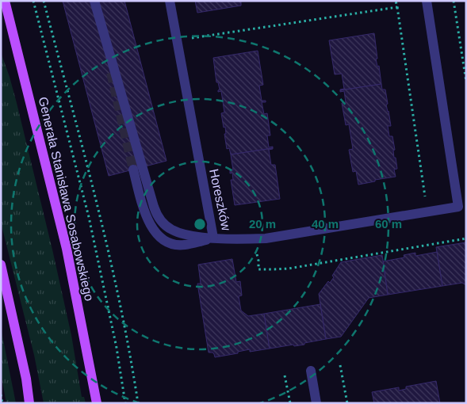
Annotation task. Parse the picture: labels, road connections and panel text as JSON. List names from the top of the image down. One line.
{"streets":{"main road":["Generała Stanisława Sosabowskiego"],"street":["Horeszków"]},"rings":["20 m","40 m","60 m"]}
